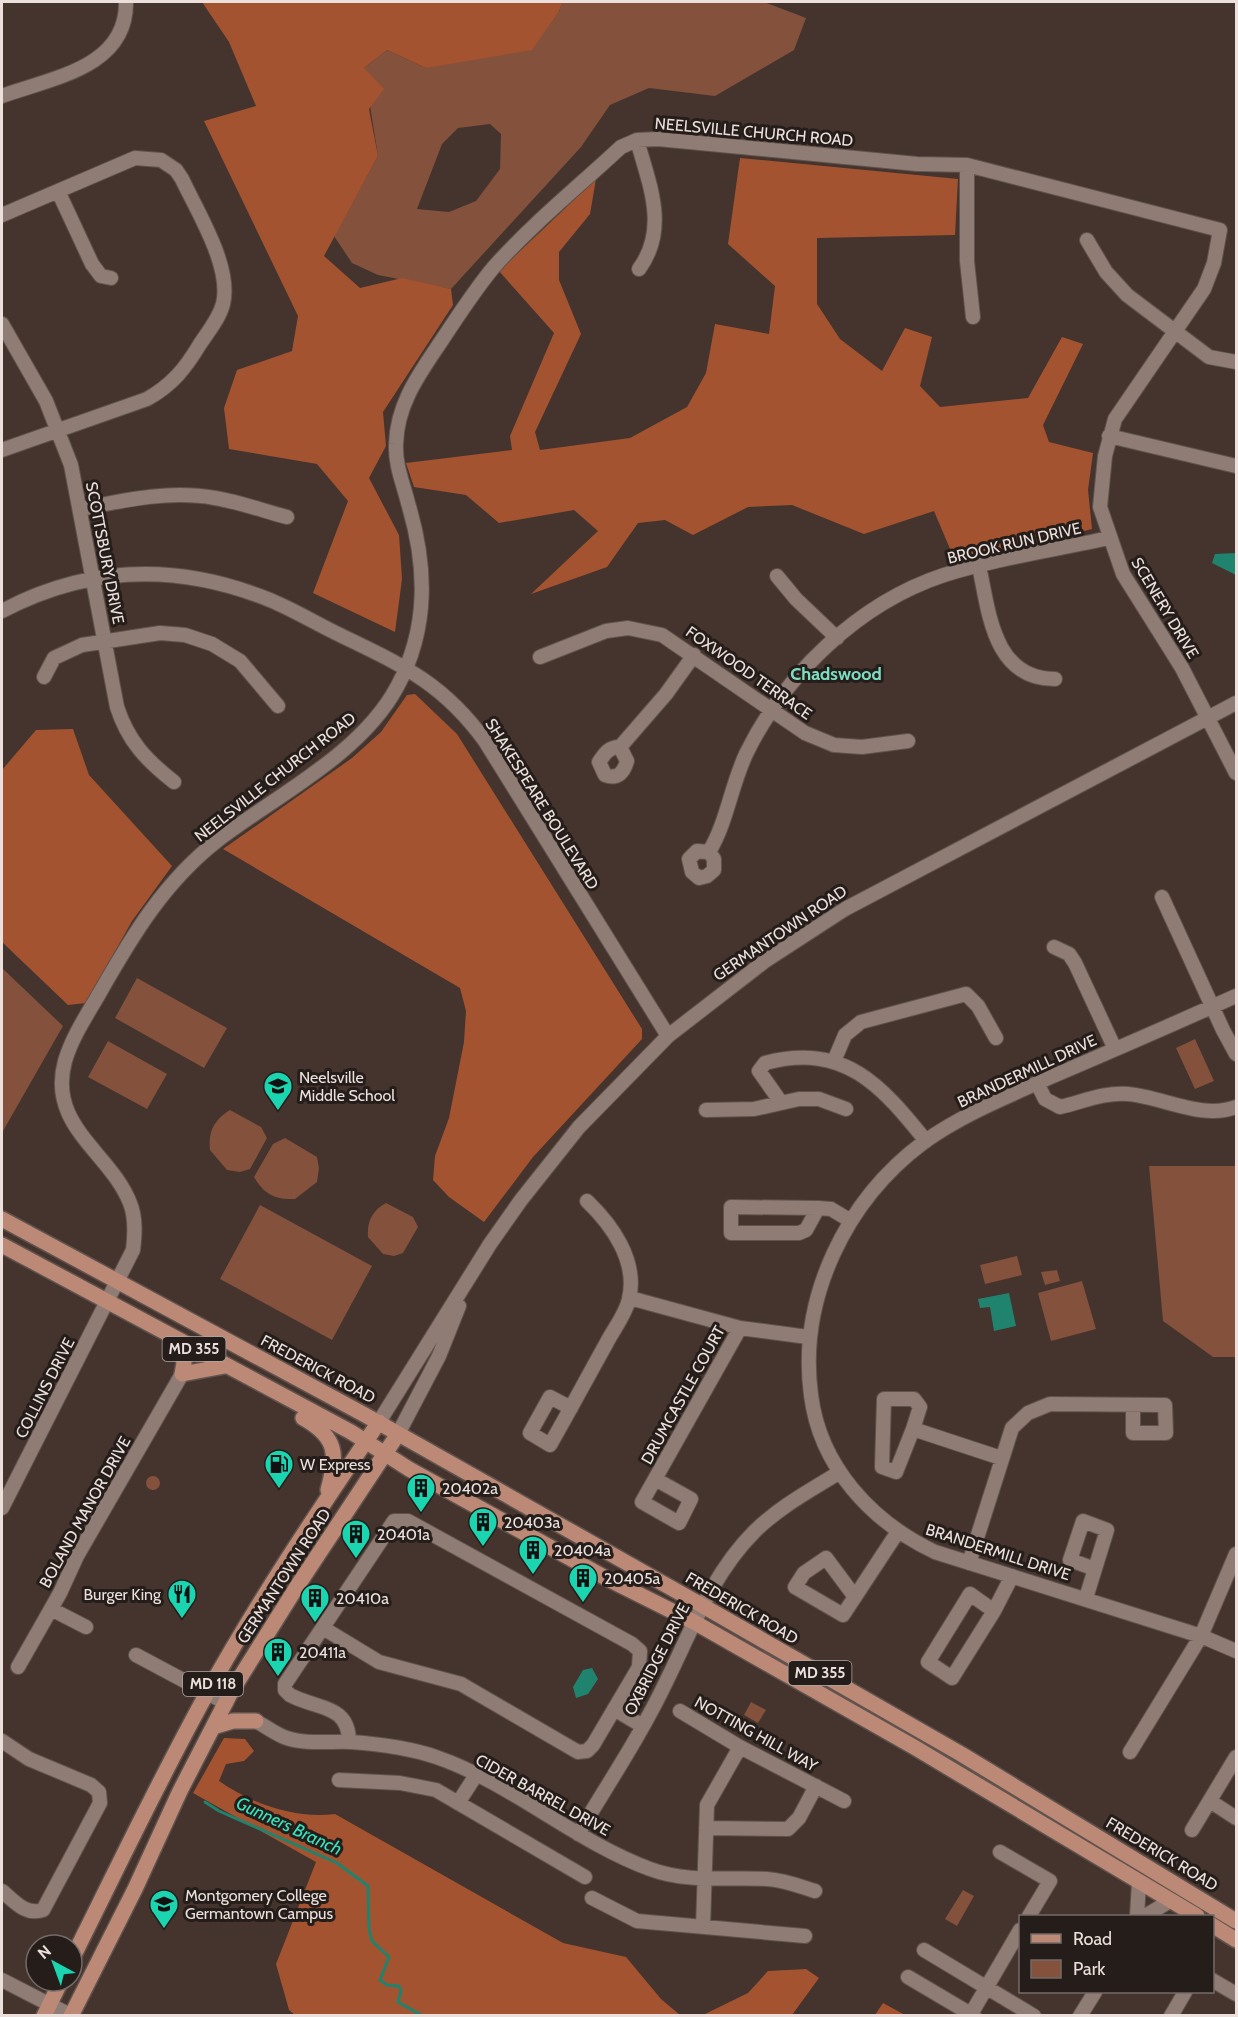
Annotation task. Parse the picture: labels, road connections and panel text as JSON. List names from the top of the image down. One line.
{"streets":{"main road":["GERMANTOWN ROAD","MD 355","FREDERICK ROAD","MD 118"],"street":["NEELSVILLE CHURCH ROAD","BROOK RUN DRIVE","SCOTTSBURY DRIVE","SCENERY DRIVE","FOXWOOD TERRACE","SHAKESPEARE BOULEVARD","BRANDERMILL DRIVE","COLLINS DRIVE","DRUMCASTLE COURT","BOLAND MANOR DRIVE","OXBRIDGE DRIVE","NOTTING HILL WAY","CIDER BARREL DRIVE"]},"crossings":[["NEELSVILLE CHURCH ROAD","SCENERY DRIVE"],["NEELSVILLE CHURCH ROAD","SHAKESPEARE BOULEVARD"],["NEELSVILLE CHURCH ROAD","FREDERICK ROAD"],["NEELSVILLE CHURCH ROAD","COLLINS DRIVE"],["BROOK RUN DRIVE","SCENERY DRIVE"],["BROOK RUN DRIVE","FOXWOOD TERRACE"],["SCOTTSBURY DRIVE","SHAKESPEARE BOULEVARD"],["SCENERY DRIVE","GERMANTOWN ROAD"],["SHAKESPEARE BOULEVARD","GERMANTOWN ROAD"],["GERMANTOWN ROAD","MD 355"],["GERMANTOWN ROAD","FREDERICK ROAD"],["BRANDERMILL DRIVE","OXBRIDGE DRIVE"],["MD 355","COLLINS DRIVE"],["MD 355","OXBRIDGE DRIVE"],["FREDERICK ROAD","COLLINS DRIVE"],["FREDERICK ROAD","OXBRIDGE DRIVE"],["OXBRIDGE DRIVE","CIDER BARREL DRIVE"]],"districts":["Chadswood"],"water":["Gunners Branch"],"places":{"school or university":["Neelsville Middle School","Montgomery College Germantown Campus"],"fuel station":["W Express"],"building":["20402a","20403a","20401a","20404a","20405a","20410a","20411a"],"restaurant":["Burger King"]},"legend":["Road","Park"],"north":"top left"}
